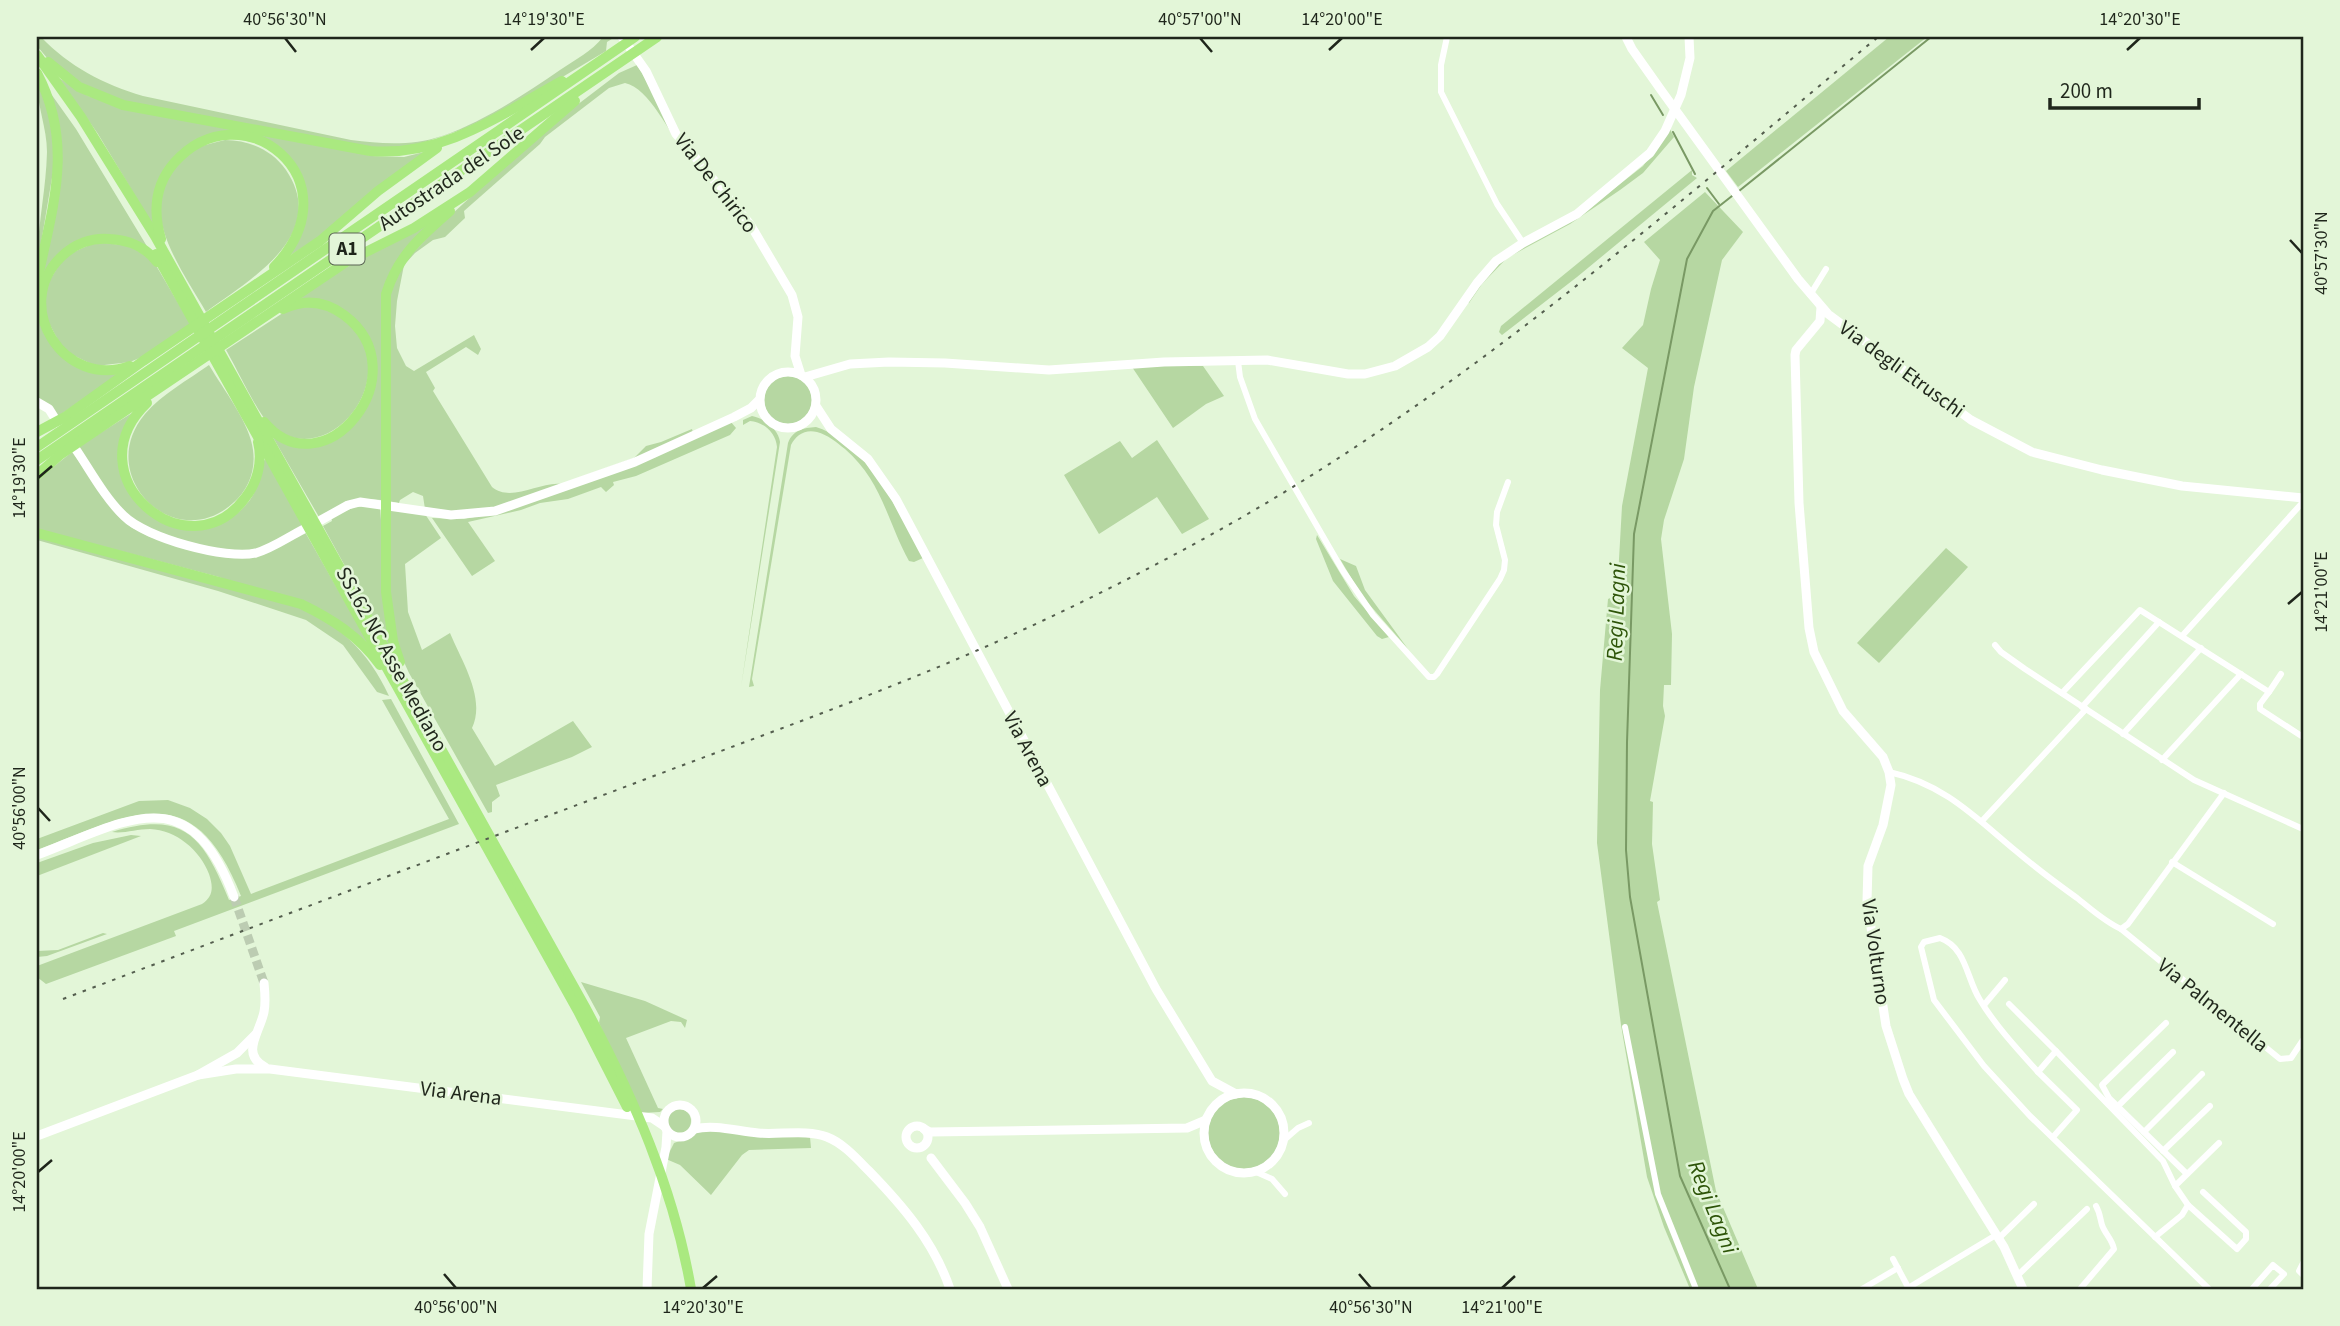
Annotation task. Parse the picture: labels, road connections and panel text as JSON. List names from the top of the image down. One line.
{"streets":{"highway":["Autostrada del Sole","A1","SS162 NC Asse Mediano"],"street":["Via De Chirico","Via degli Etruschi","Via Arena","Via Volturno","Via Palmentella"]},"crossings":[["Via De Chirico","Via Arena"],["Via Volturno","Via Palmentella"]],"water":["Regi Lagni"],"scale_bar":"200 m","coordinates":["40°56'30\"N","14°19'30\"E","40°57'00\"N","14°20'00\"E","14°20'30\"E","40°57'30\"N","14°21'00\"E","40°56'00\"N"]}
